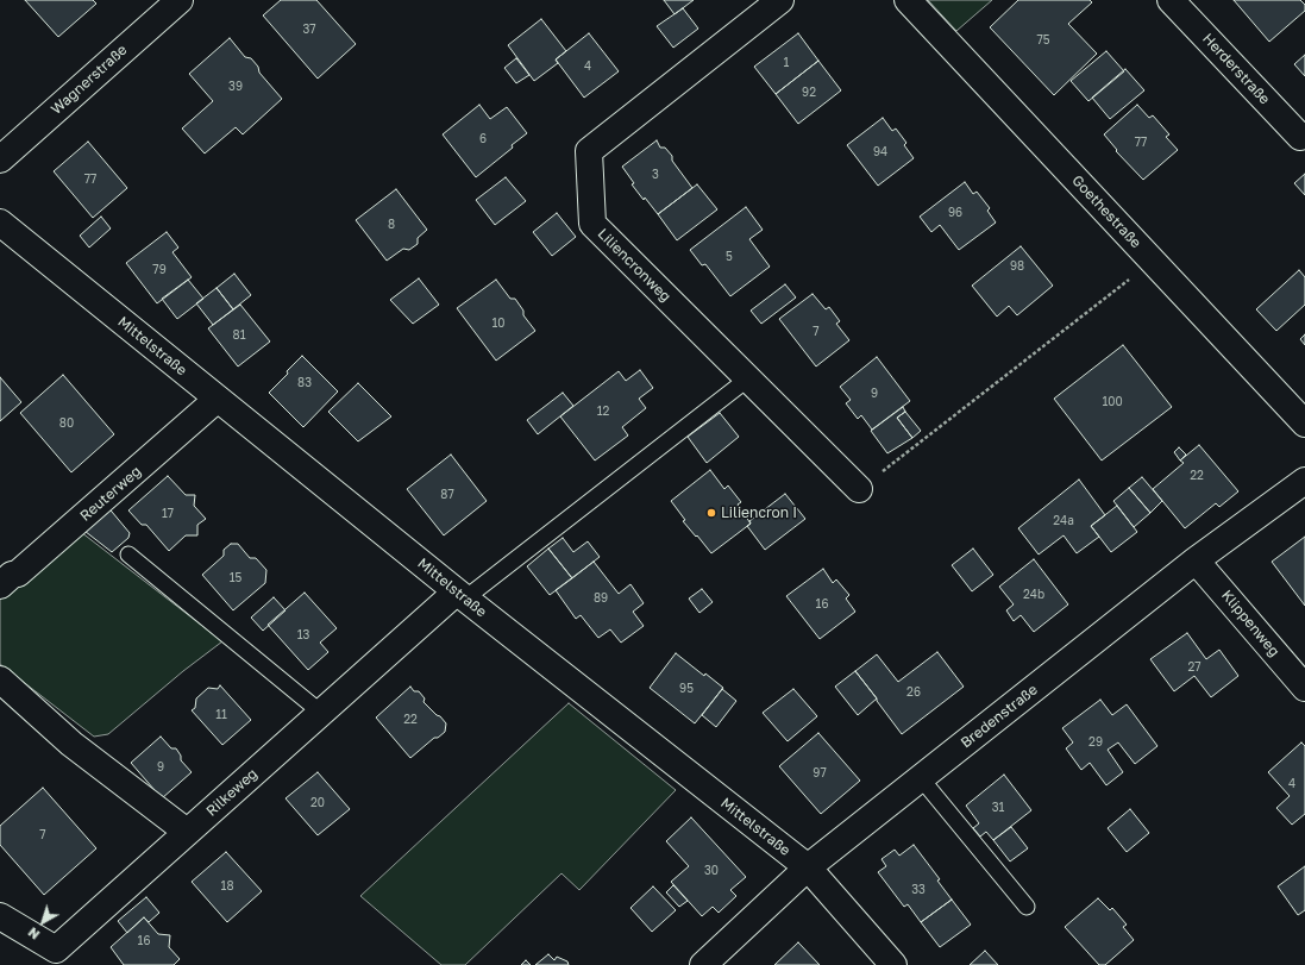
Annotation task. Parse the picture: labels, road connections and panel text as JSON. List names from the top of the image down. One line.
{"streets":{"street":["Herderstraße","Wagnerstraße","Goethestraße","Liliencronweg","Mittelstraße","Reuterweg","Klippenweg","Bredenstraße","Rilkeweg"]},"crossings":[["Mittelstraße","Reuterweg"],["Mittelstraße","Bredenstraße"],["Mittelstraße","Rilkeweg"],["Klippenweg","Bredenstraße"]],"places":["Liliencron I"],"house_numbers":["37","75","1","4","39","92","6","77","94","3","77","96","8","5","98","79","10","7","81","83","9","100","12","80","22","87","17","24a","15","24b","89","16","13","27","95","26","11","22","29","9","97","4","20","31","7","30","18","33","16"],"north":"bottom left"}
